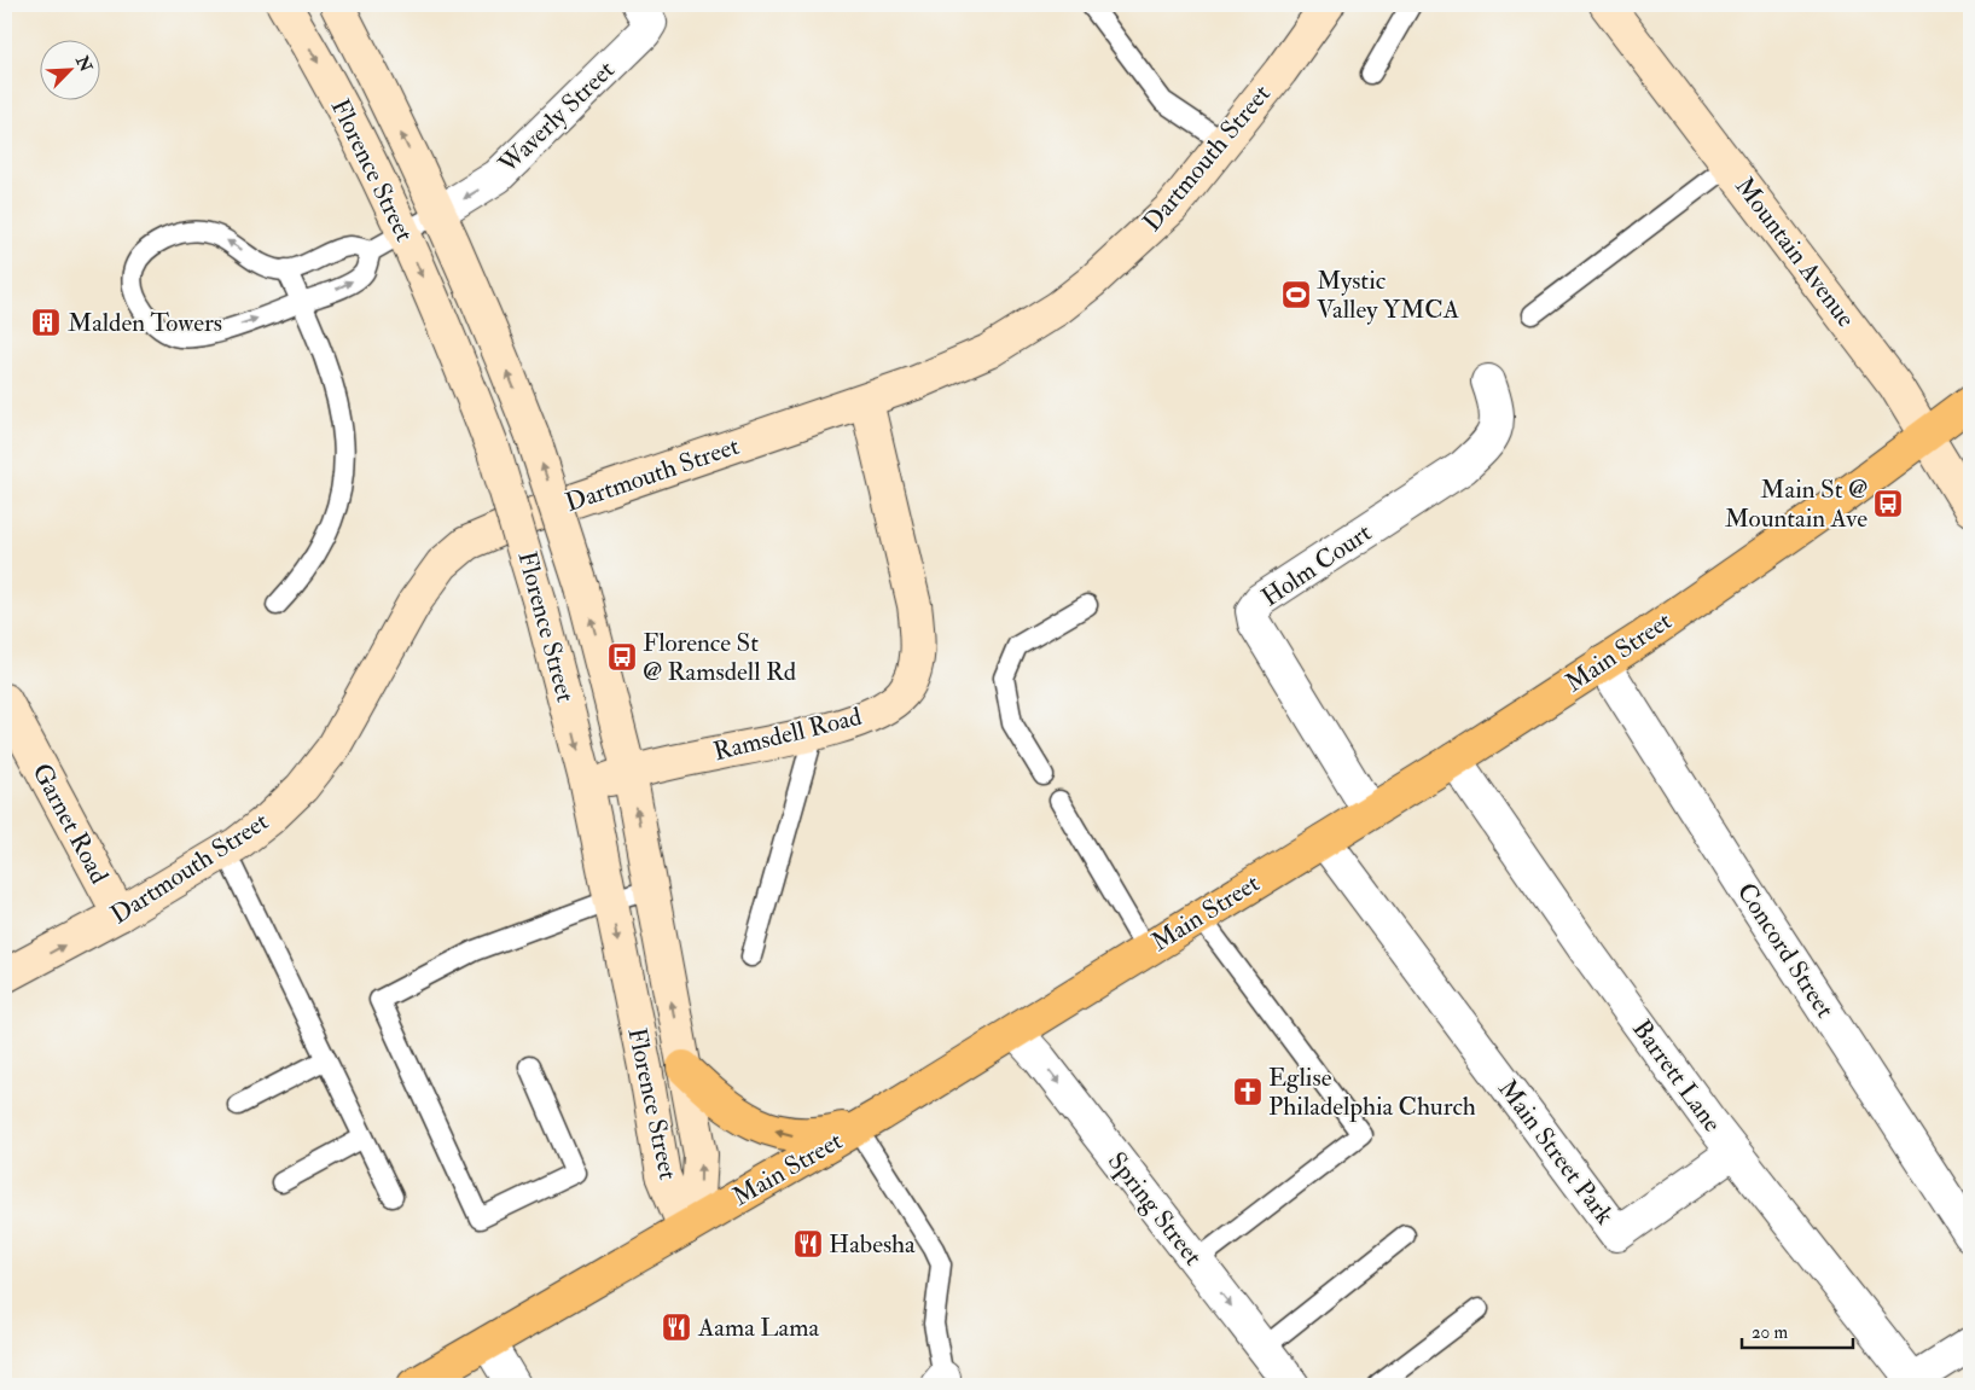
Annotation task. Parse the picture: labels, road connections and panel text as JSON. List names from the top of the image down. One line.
{"streets":{"main road":["Main Street"],"street":["Waverly Street","Dartmouth Street","Florence Street","Mountain Avenue","Holm Court","Ramsdell Road","Garnet Road","Concord Street","Barrett Lane","Main Street Park","Spring Street"]},"crossings":[["Waverly Street","Florence Street"],["Dartmouth Street","Ramsdell Road"],["Dartmouth Street","Garnet Road"],["Florence Street","Main Street"],["Florence Street","Ramsdell Road"],["Mountain Avenue","Main Street"],["Holm Court","Main Street"],["Main Street","Concord Street"],["Main Street","Barrett Lane"],["Main Street","Main Street Park"],["Main Street","Spring Street"],["Barrett Lane","Main Street Park"]],"one_way":["Waverly Street","Spring Street"],"places":{"sports":["Mystic Valley YMCA"],"building":["Malden Towers"],"bus stop":["Main St @ Mountain Ave","Florence St @ Ramsdell Rd"],"church":["Eglise Philadelphia Church"],"restaurant":["Habesha","Aama Lama"]},"scale_bar":"20 m","north":"top right"}
